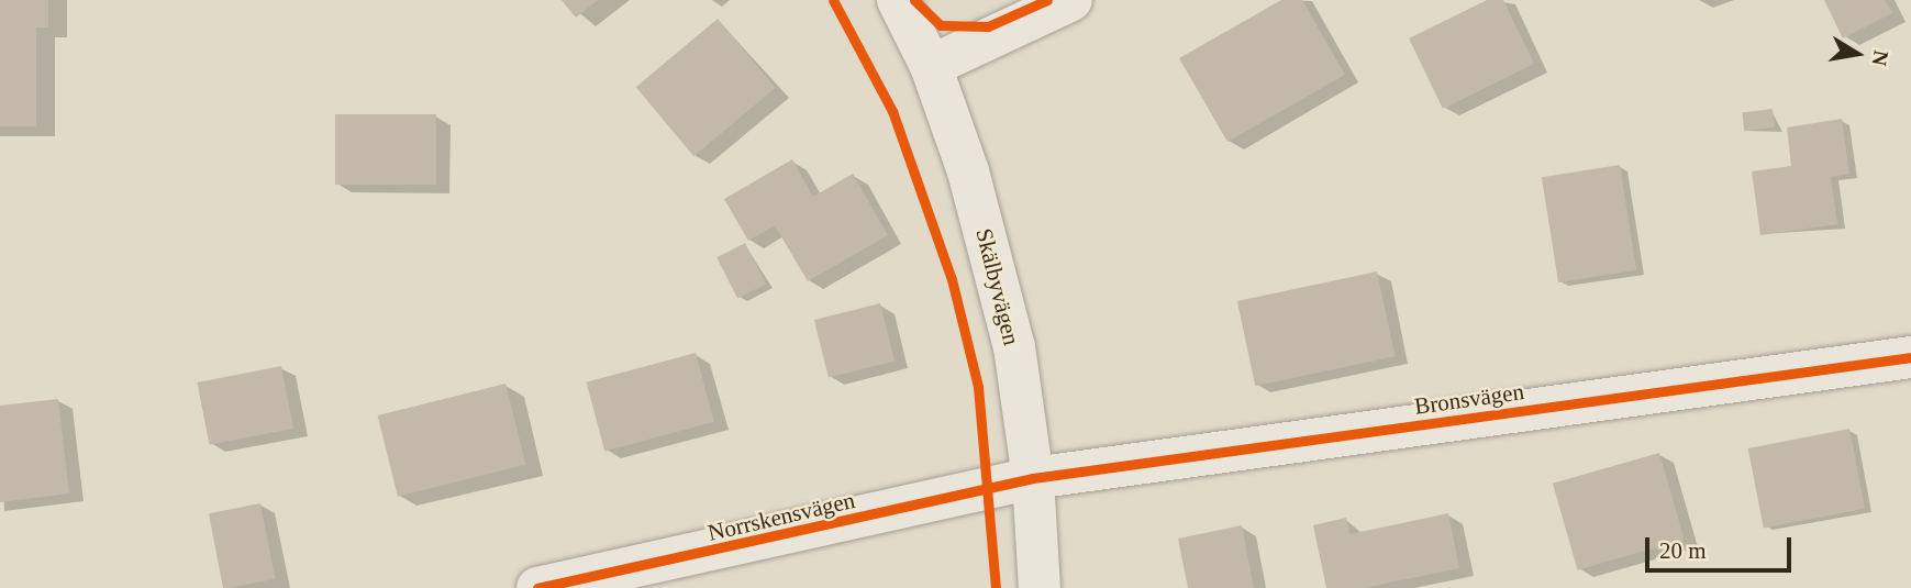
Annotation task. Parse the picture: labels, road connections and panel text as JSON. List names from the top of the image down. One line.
{"streets":{"street":["Skälbyvägen","Bronsvägen","Norrskensvägen"]},"crossings":[["Skälbyvägen","Bronsvägen"],["Skälbyvägen","Norrskensvägen"],["Bronsvägen","Norrskensvägen"]],"scale_bar":"20 m","north":"right"}
